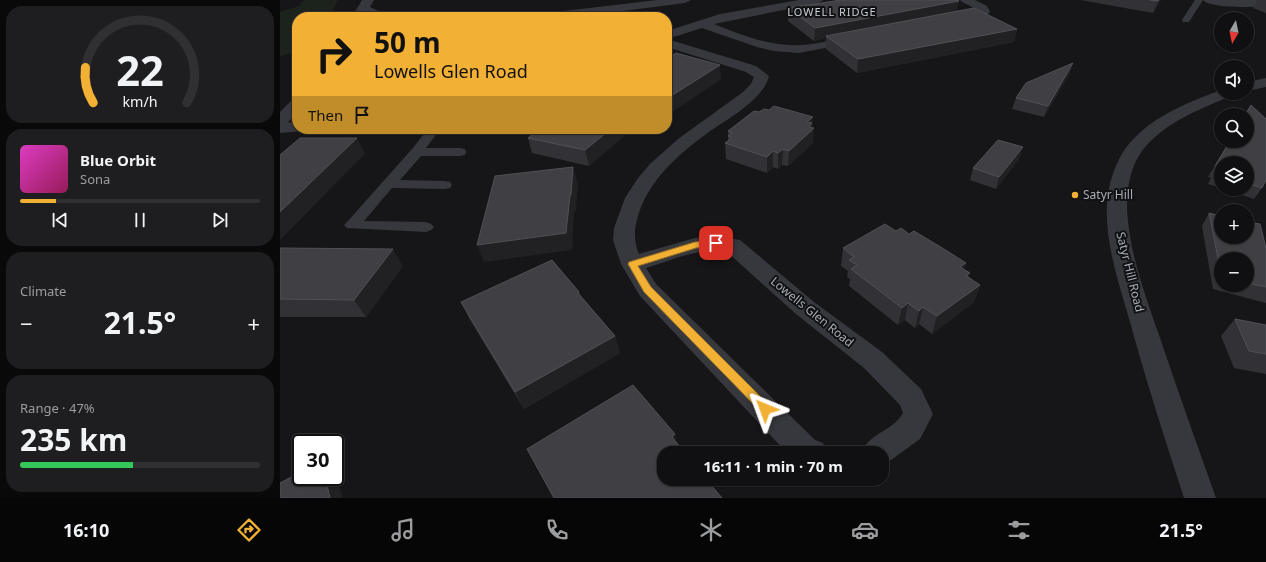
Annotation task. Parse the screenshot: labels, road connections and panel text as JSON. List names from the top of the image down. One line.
{"streets":{"street":["Satyr Hill Road","Lowells Glen Road"]},"districts":["LOWELL RIDGE"],"places":["Satyr Hill"],"north":"bottom","page":{"map_buttons":["+","−"],"turn":["50 m","Lowells Glen Road"],"then":"Then","song":["Blue Orbit","Sona"],"tile":["Climate",["Range · 47%","235 km"]],"heat":["−","21.5°","+"],"limit":"30","trip":"16:11 · 1 min · 70 m","tabs":["16:10","21.5°"],"gauge":["22","km/h"]}}
